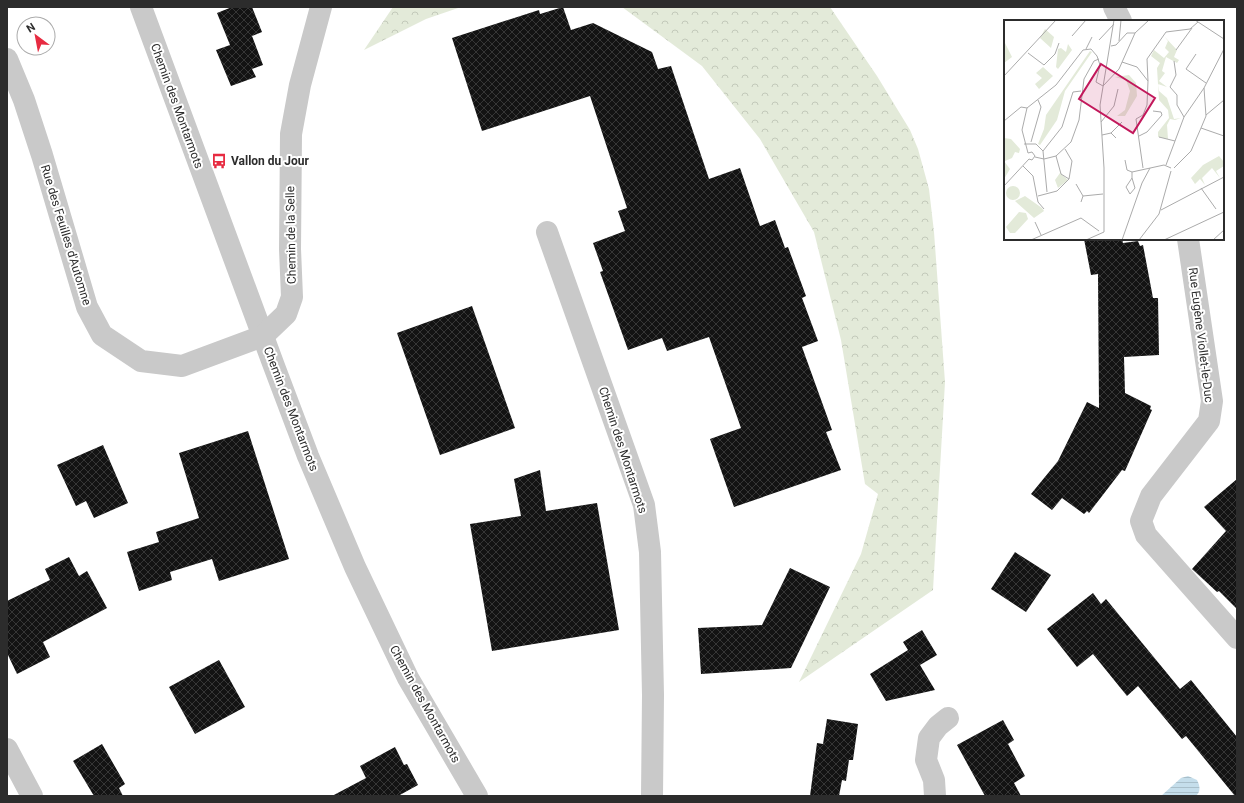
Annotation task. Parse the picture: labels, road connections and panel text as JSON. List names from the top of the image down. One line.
{"streets":{"street":["Chemin des Montarmots","Rue des Feuilles d'Automne","Chemin de la Selle","Rue Eugène Viollet-le-Duc"]},"crossings":[["Chemin des Montarmots","Rue des Feuilles d'Automne"],["Chemin des Montarmots","Chemin de la Selle"],["Rue des Feuilles d'Automne","Chemin de la Selle"]],"places":{"bus stop":["Vallon du Jour"]},"north":"top left"}
